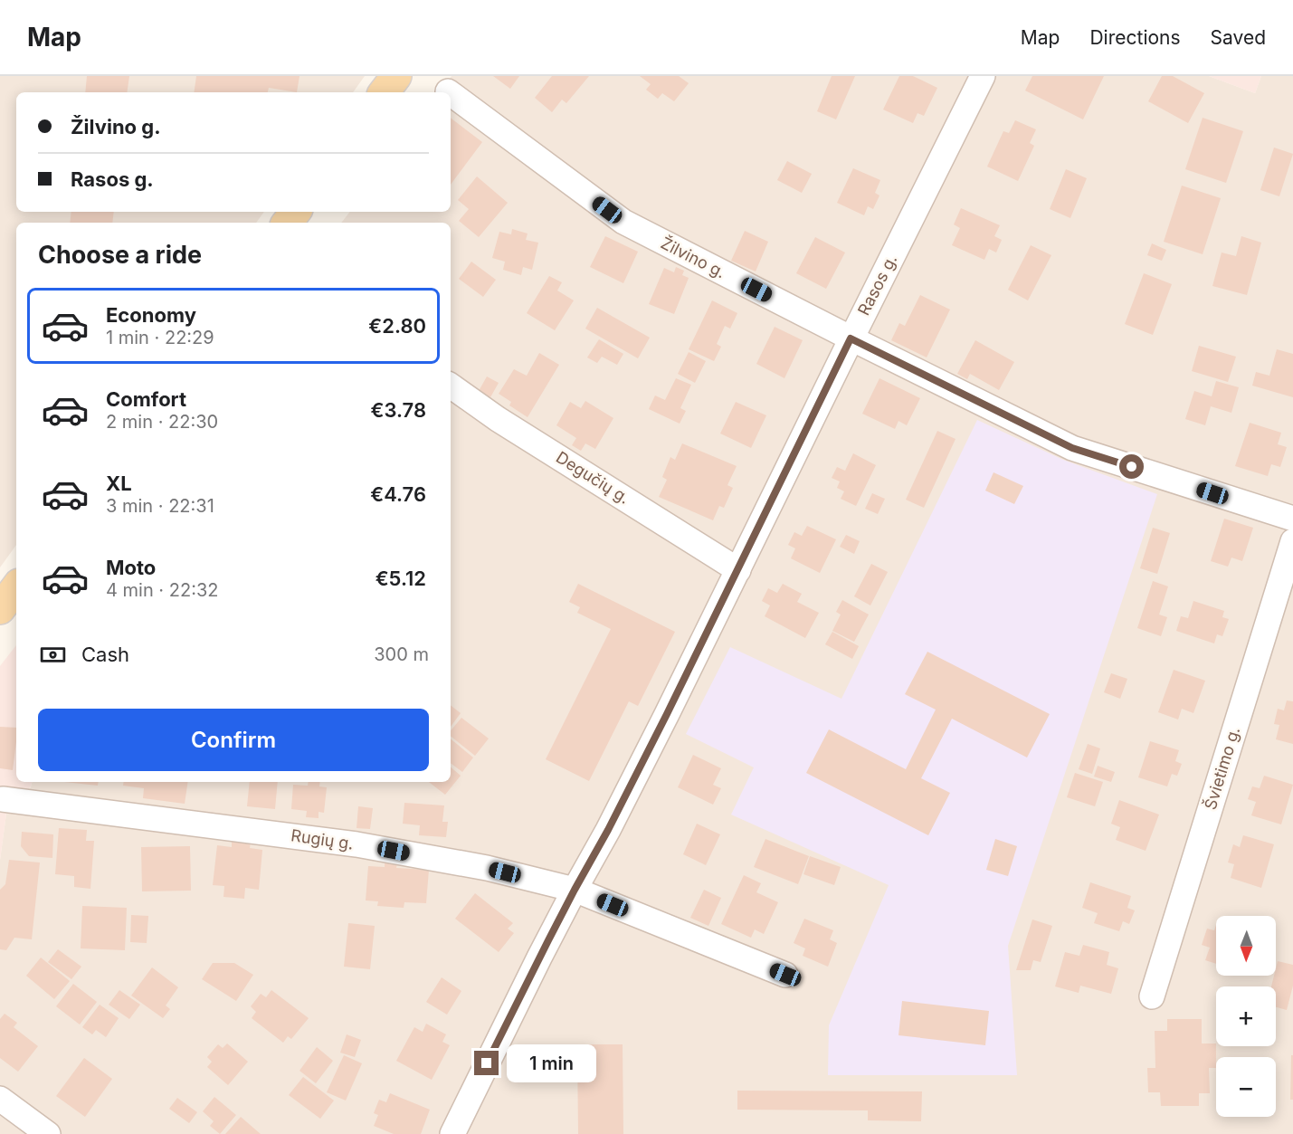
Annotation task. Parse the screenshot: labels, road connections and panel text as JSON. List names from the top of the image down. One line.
{"streets":{"street":["Žilvino g.","Rasos g.","Degučių g.","Švietimo g.","Rugių g."]},"crossings":[["Žilvino g.","Rasos g."],["Rasos g.","Degučių g."],["Rasos g.","Rugių g."]],"north":"bottom","page":{"header":"Map","nav":["Map","Directions","Saved"],"banner":["Žilvino g.","Rasos g."],"heading":"Choose a ride","list":[{"name":"Economy","note":"1 min · 22:29","value":"€2.80"},{"name":"Comfort","note":"2 min · 22:30","value":"€3.78"},{"name":"XL","note":"3 min · 22:31","value":"€4.76"},{"name":"Moto","note":"4 min · 22:32","value":"€5.12"}],"pay":["Cash","300 m"],"buttons":"Confirm","map_buttons":["+","−"],"bubble":"1 min"}}
